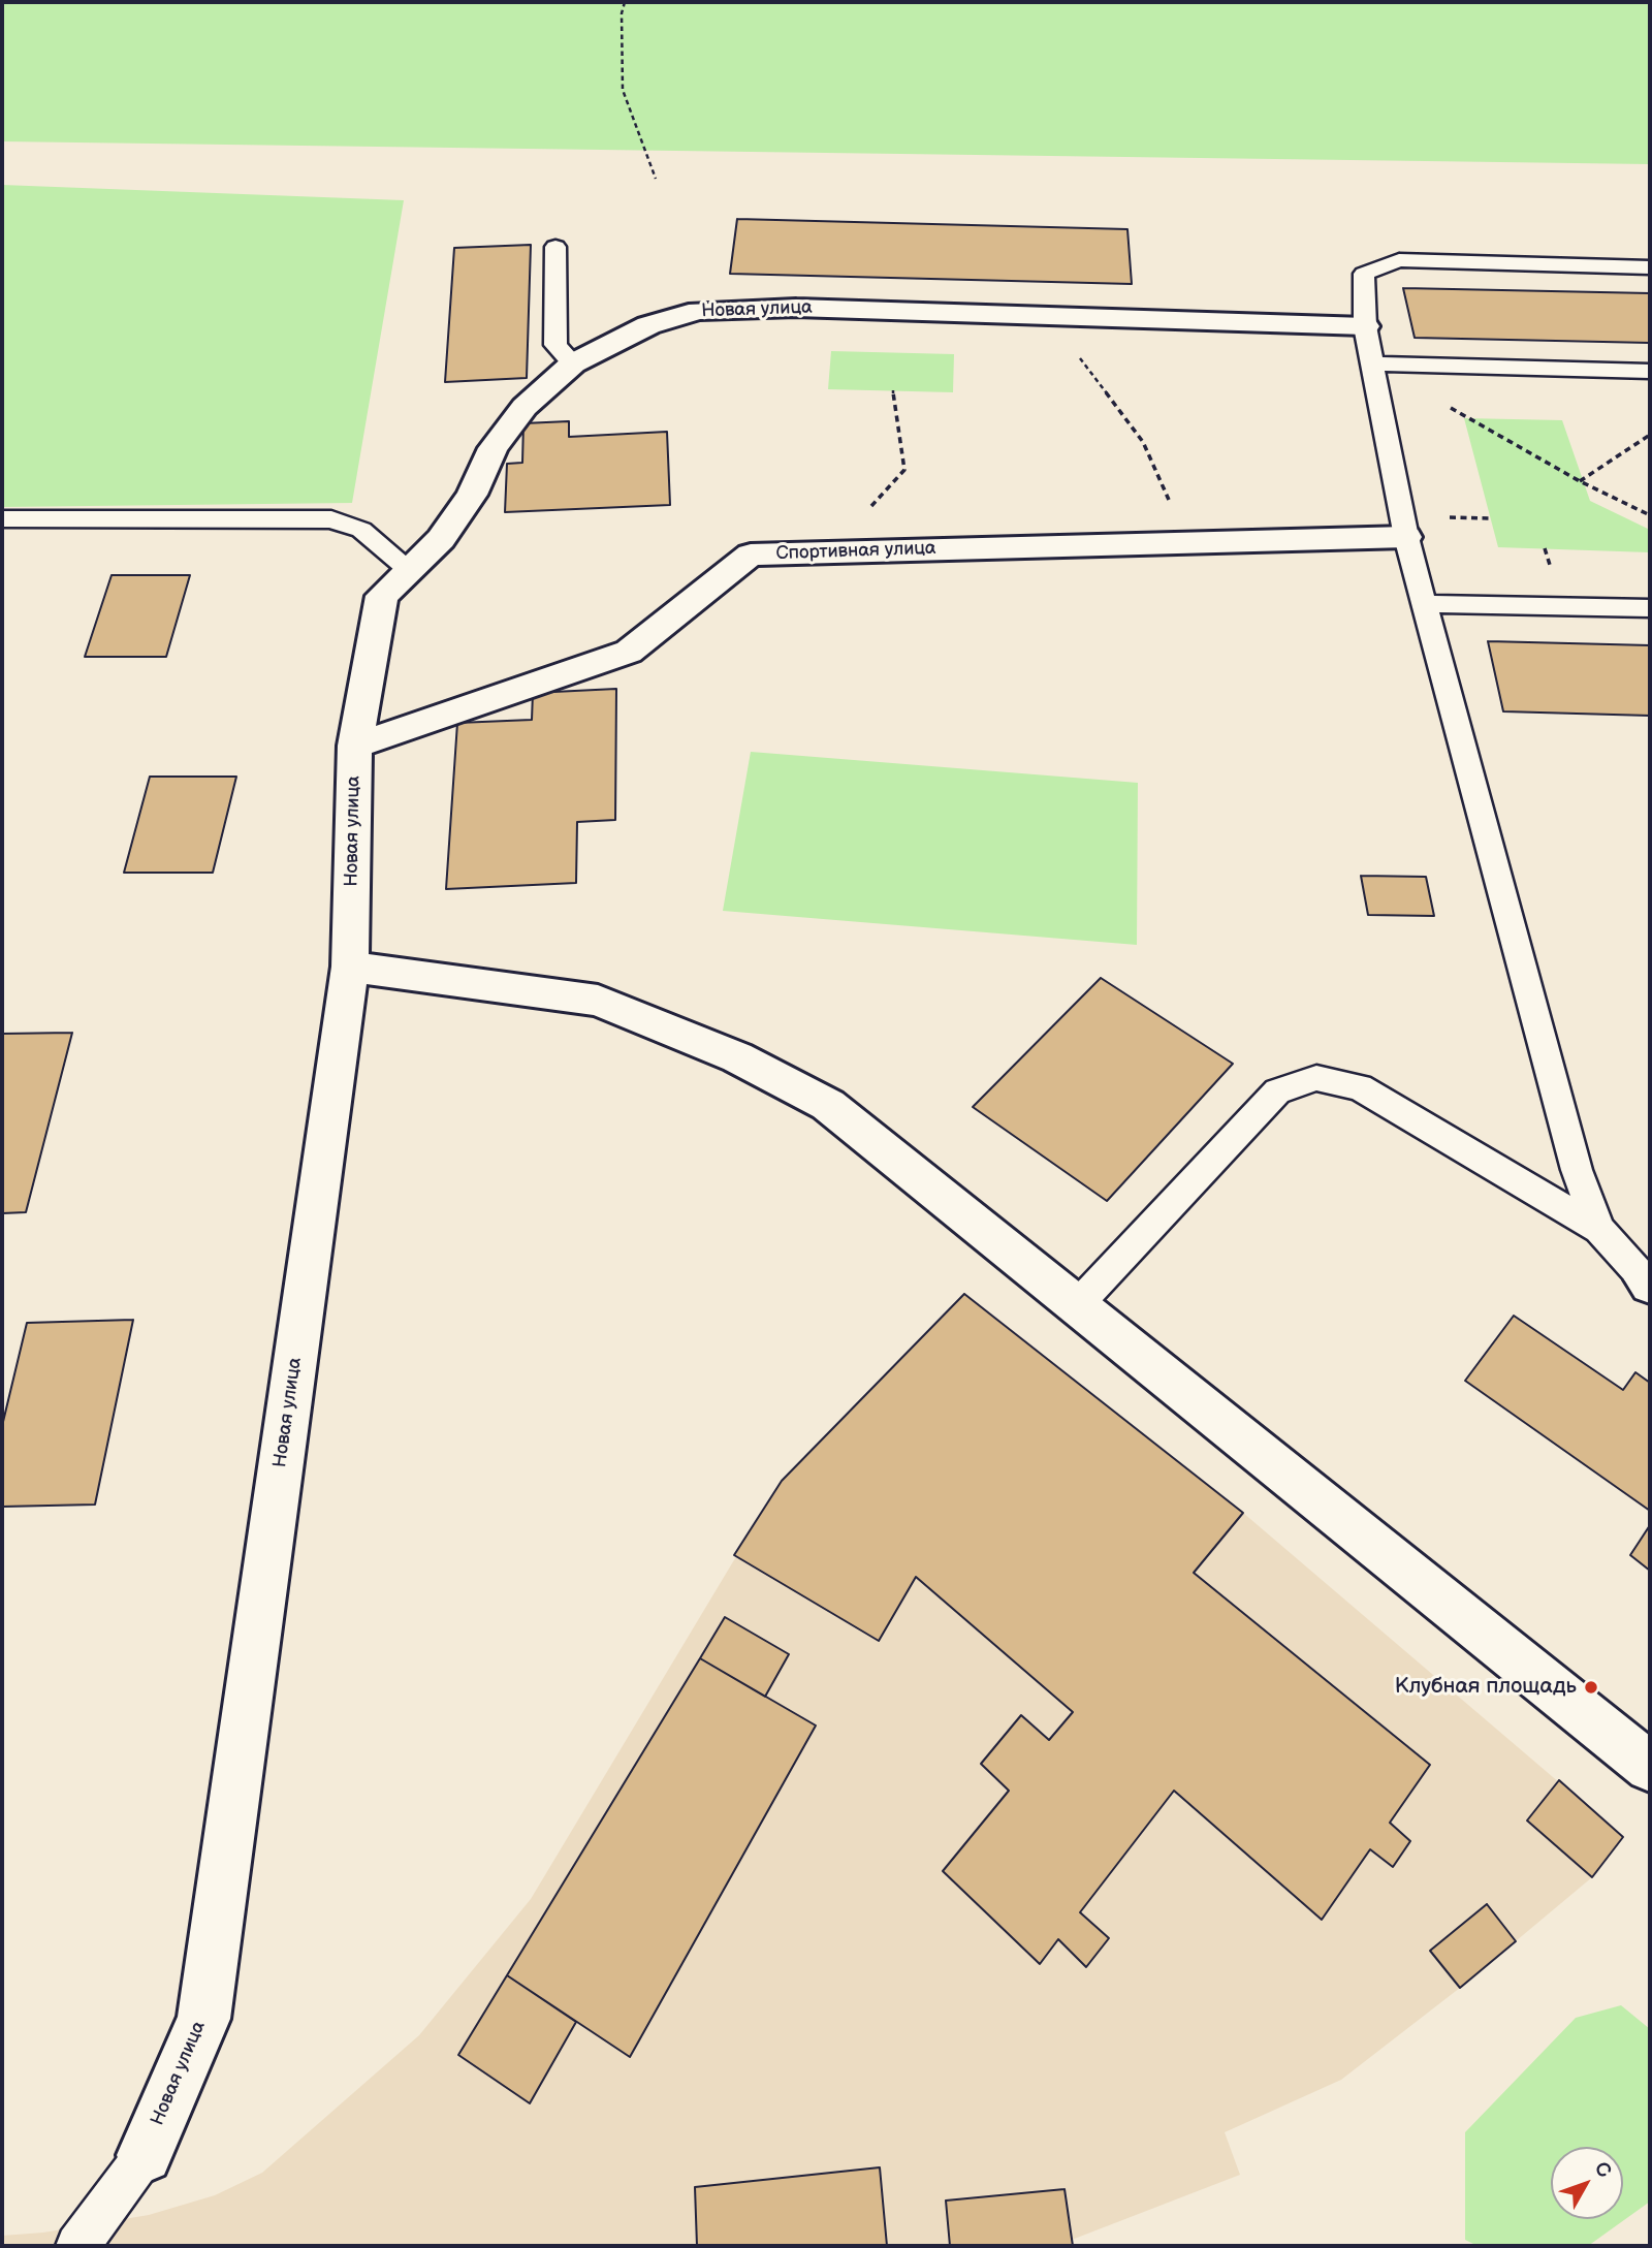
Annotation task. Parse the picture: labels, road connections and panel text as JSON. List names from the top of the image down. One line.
{"streets":{"street":["Новая улица","Спортивная улица"]},"crossings":[["Новая улица","Спортивная улица"]],"places":["Клубная площадь"],"north":"top right"}
